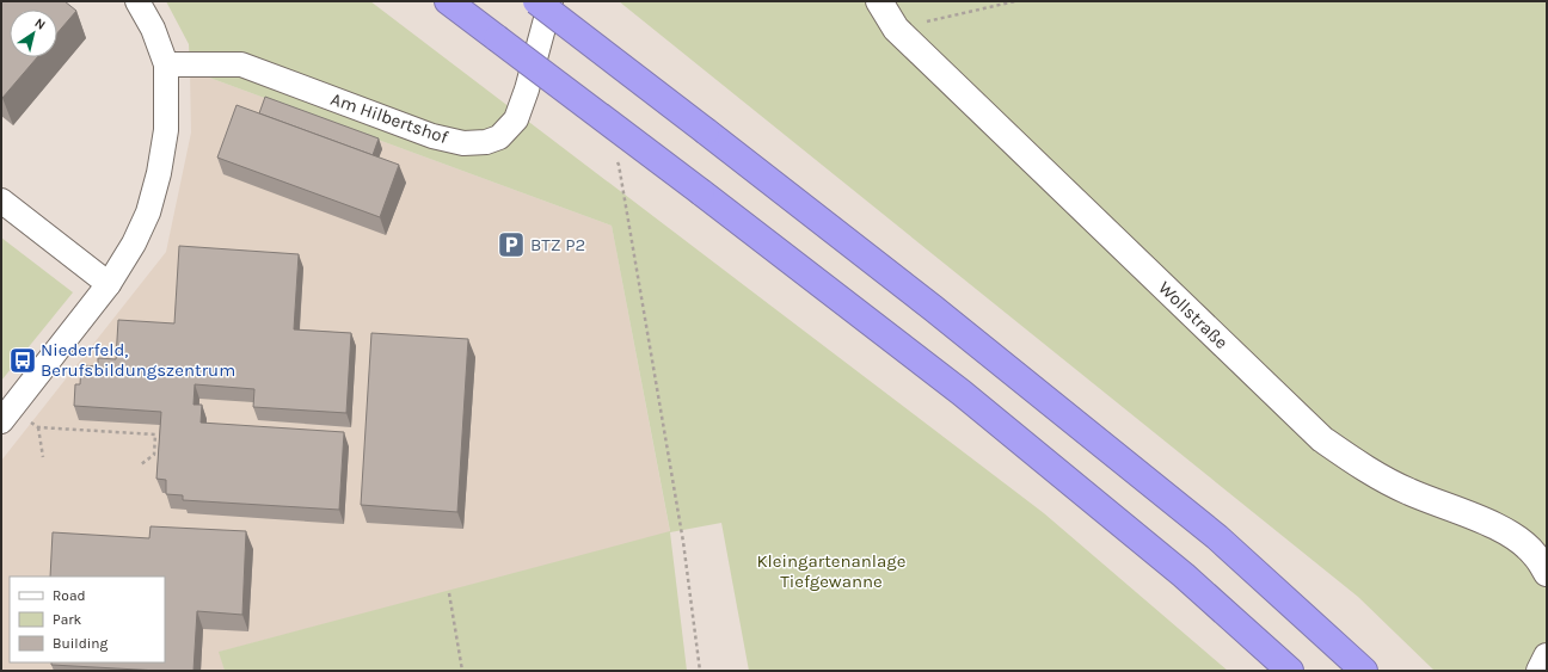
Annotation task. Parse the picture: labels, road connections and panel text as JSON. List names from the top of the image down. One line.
{"streets":{"street":["Am Hilbertshof","Wollstraße"]},"parks":["Kleingartenanlage Tiefgewanne"],"places":{"parking":["BTZ P2"],"bus stop":["Niederfeld, Berufsbildungszentrum"]},"legend":["Road","Park","Building"],"north":"top right"}
